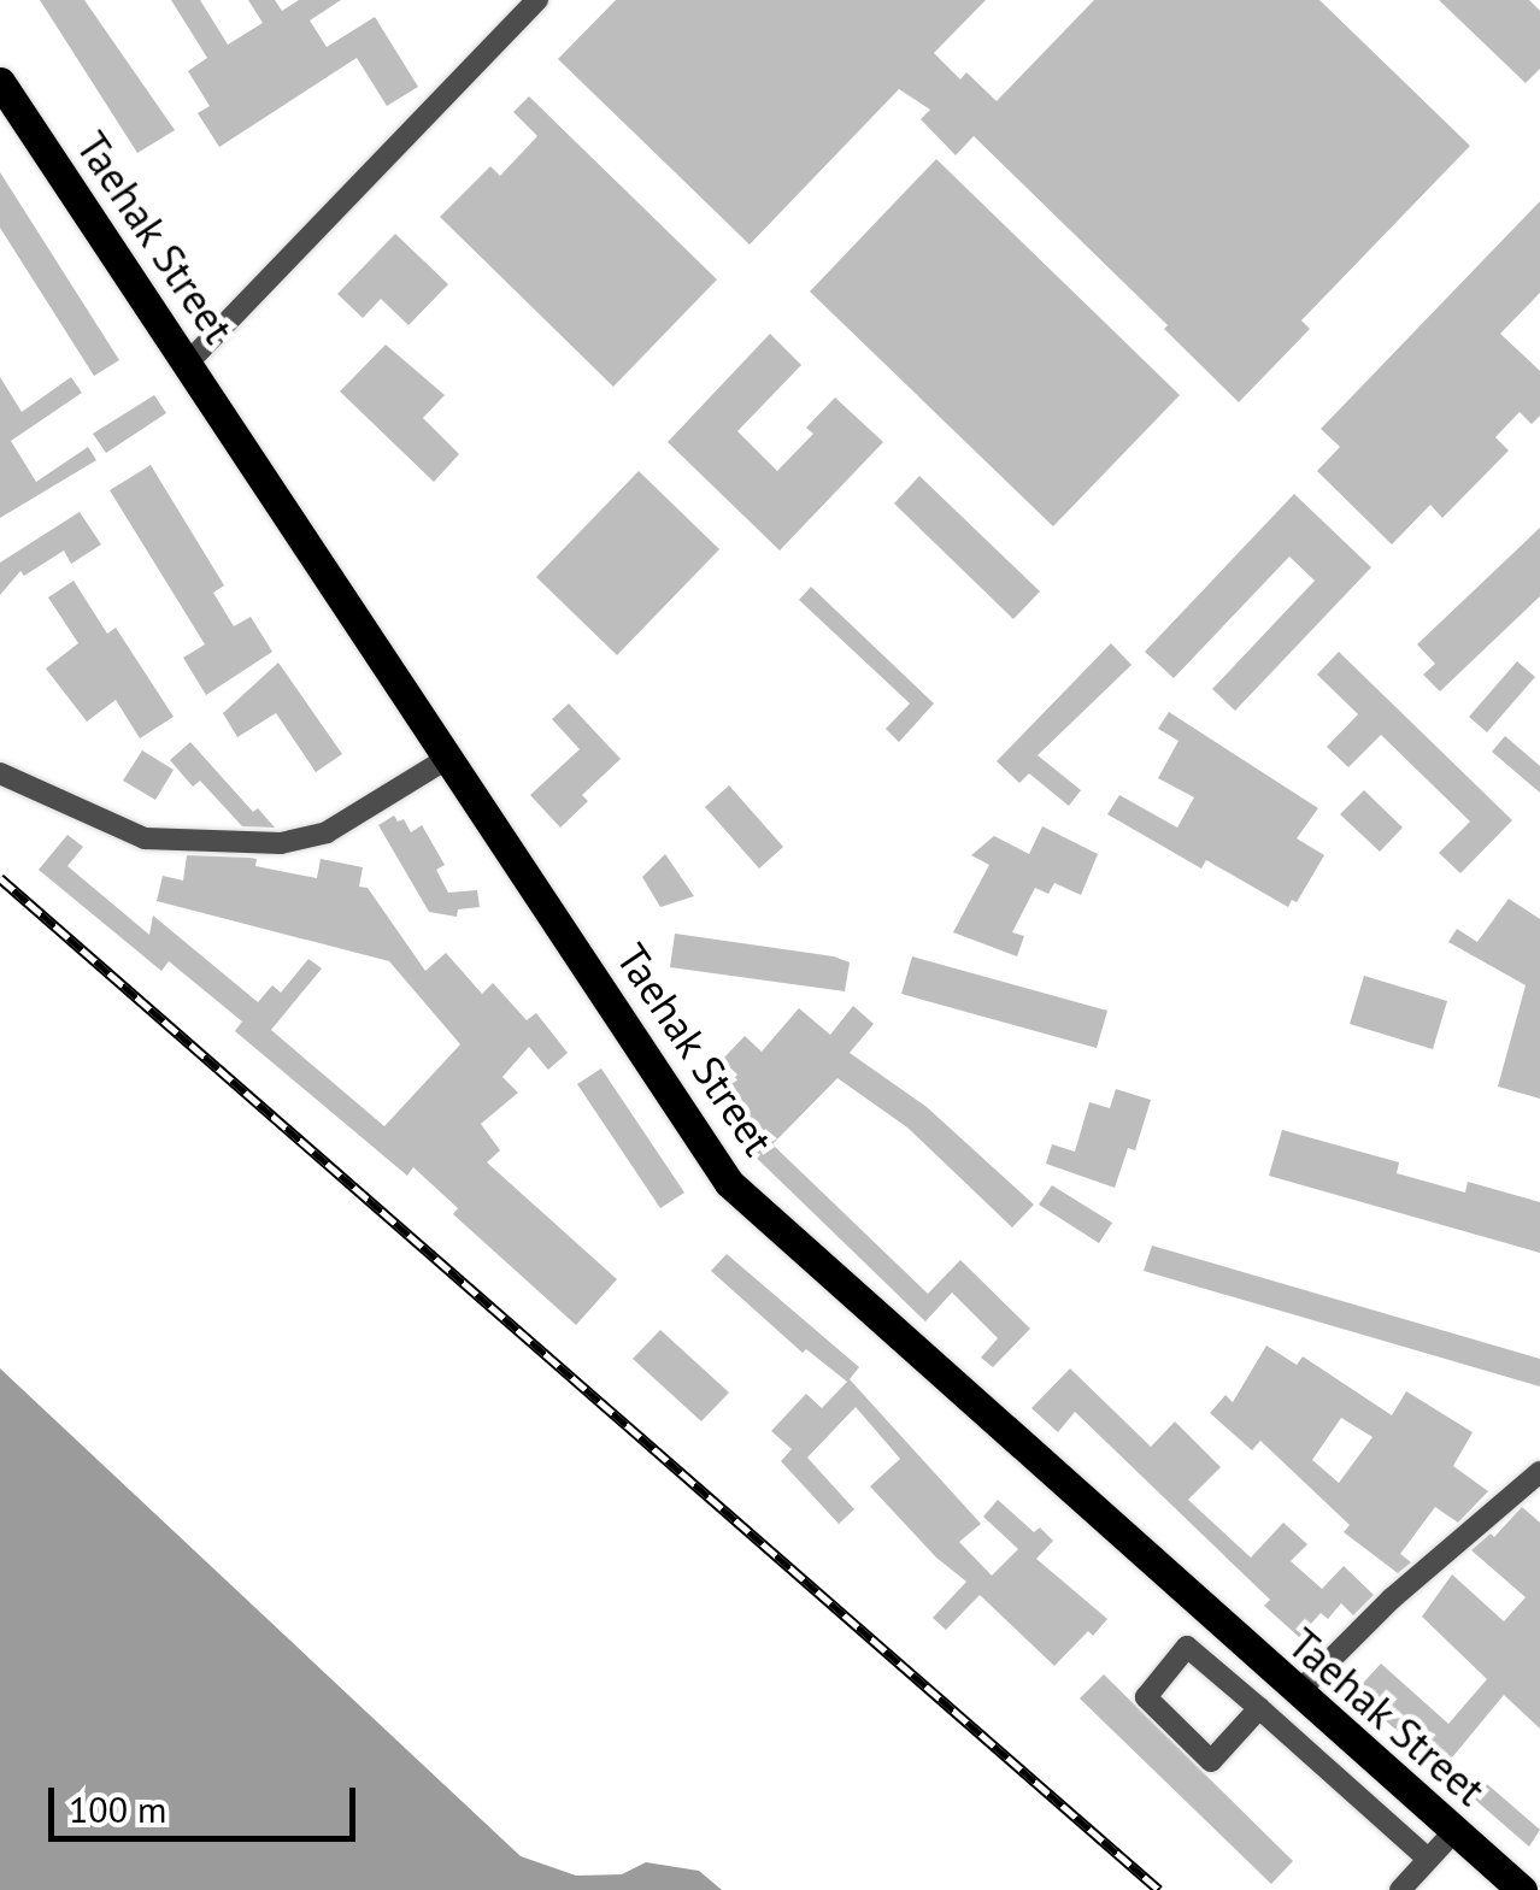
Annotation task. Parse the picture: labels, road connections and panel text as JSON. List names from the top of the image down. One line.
{"streets":{"main road":["Taehak Street"]},"scale_bar":"100 m"}
